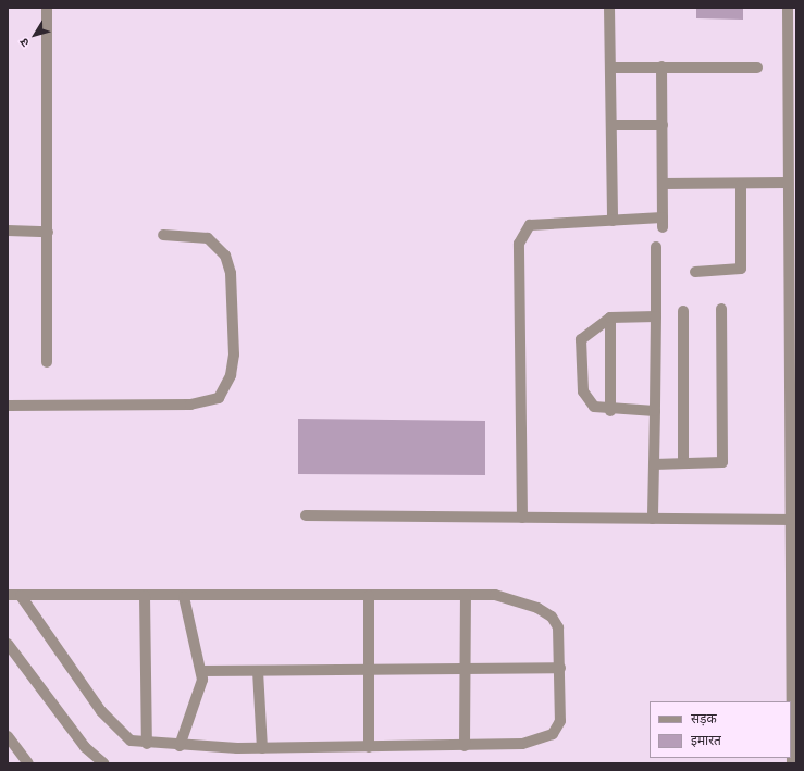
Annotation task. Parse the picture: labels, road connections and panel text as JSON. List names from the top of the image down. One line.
{"legend":["सड़क","इमारत"],"north":"bottom left"}
